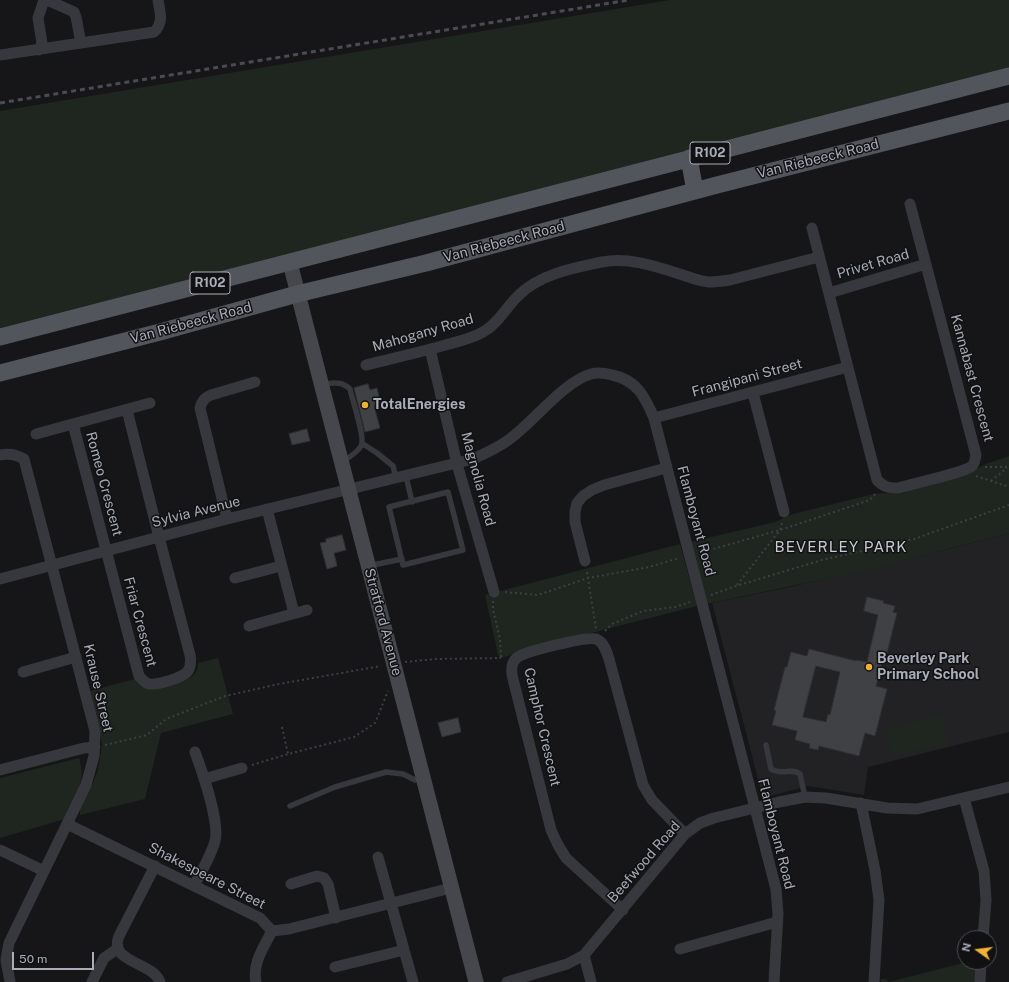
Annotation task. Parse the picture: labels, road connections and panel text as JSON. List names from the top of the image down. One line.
{"streets":{"main road":["R102","Van Riebeeck Road"],"street":["Privet Road","Mahogany Road","Frangipani Street","Kannabast Crescent","Magnolia Road","Romeo Crescent","Sylvia Avenue","Flamboyant Road","Friar Crescent","Stratford Avenue","Krause Street","Camphor Crescent","Beefwood Road","Shakespeare Street"]},"crossings":[["R102","Stratford Avenue"],["Van Riebeeck Road","Stratford Avenue"],["Privet Road","Kannabast Crescent"],["Mahogany Road","Magnolia Road"],["Frangipani Street","Flamboyant Road"],["Magnolia Road","Flamboyant Road"],["Romeo Crescent","Sylvia Avenue"],["Romeo Crescent","Friar Crescent"],["Sylvia Avenue","Flamboyant Road"],["Sylvia Avenue","Friar Crescent"],["Sylvia Avenue","Stratford Avenue"],["Sylvia Avenue","Krause Street"],["Flamboyant Road","Stratford Avenue"],["Flamboyant Road","Beefwood Road"],["Krause Street","Shakespeare Street"],["Camphor Crescent","Beefwood Road"]],"districts":["BEVERLEY PARK"],"places":["TotalEnergies","Beverley Park Primary School"],"scale_bar":"50 m","north":"left"}
